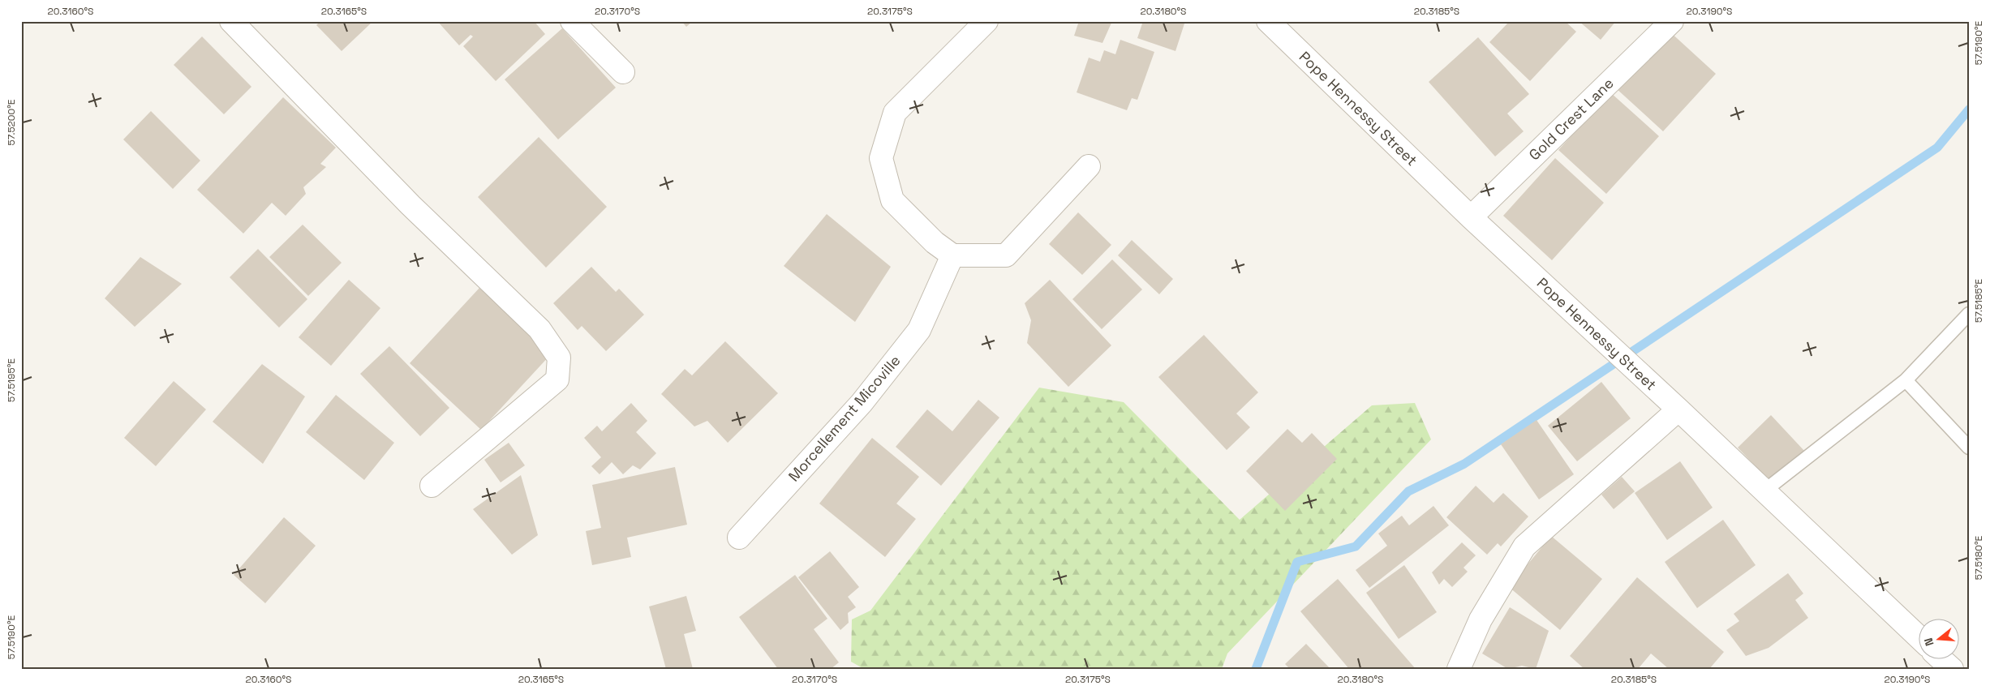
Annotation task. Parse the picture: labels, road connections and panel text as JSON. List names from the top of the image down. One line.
{"streets":{"street":["Pope Hennessy Street","Gold Crest Lane","Morcellement Micoville"]},"crossings":[["Pope Hennessy Street","Gold Crest Lane"]],"north":"left","coordinates":["20.3160°S","20.3165°S","20.3170°S","20.3175°S","20.3180°S","20.3185°S","20.3190°S","57.5190°E","57.5200°E","57.5185°E","57.5195°E","57.5180°E"]}
